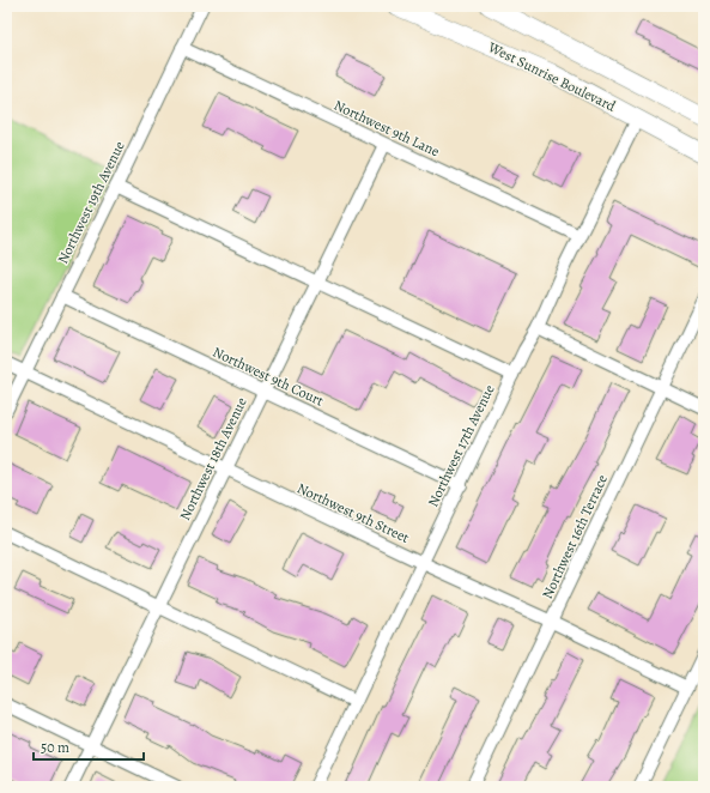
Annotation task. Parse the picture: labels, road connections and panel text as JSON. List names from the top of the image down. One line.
{"streets":{"main road":["West Sunrise Boulevard"],"street":["Northwest 9th Lane","Northwest 19th Avenue","Northwest 9th Court","Northwest 17th Avenue","Northwest 18th Avenue","Northwest 9th Street","Northwest 16th Terrace"]},"crossings":[["West Sunrise Boulevard","Northwest 17th Avenue"],["Northwest 9th Lane","Northwest 19th Avenue"],["Northwest 9th Lane","Northwest 17th Avenue"],["Northwest 9th Lane","Northwest 18th Avenue"],["Northwest 19th Avenue","Northwest 9th Court"],["Northwest 19th Avenue","Northwest 9th Street"],["Northwest 9th Court","Northwest 17th Avenue"],["Northwest 9th Court","Northwest 18th Avenue"],["Northwest 17th Avenue","Northwest 9th Street"],["Northwest 18th Avenue","Northwest 9th Street"],["Northwest 9th Street","Northwest 16th Terrace"]],"scale_bar":"50 m"}
